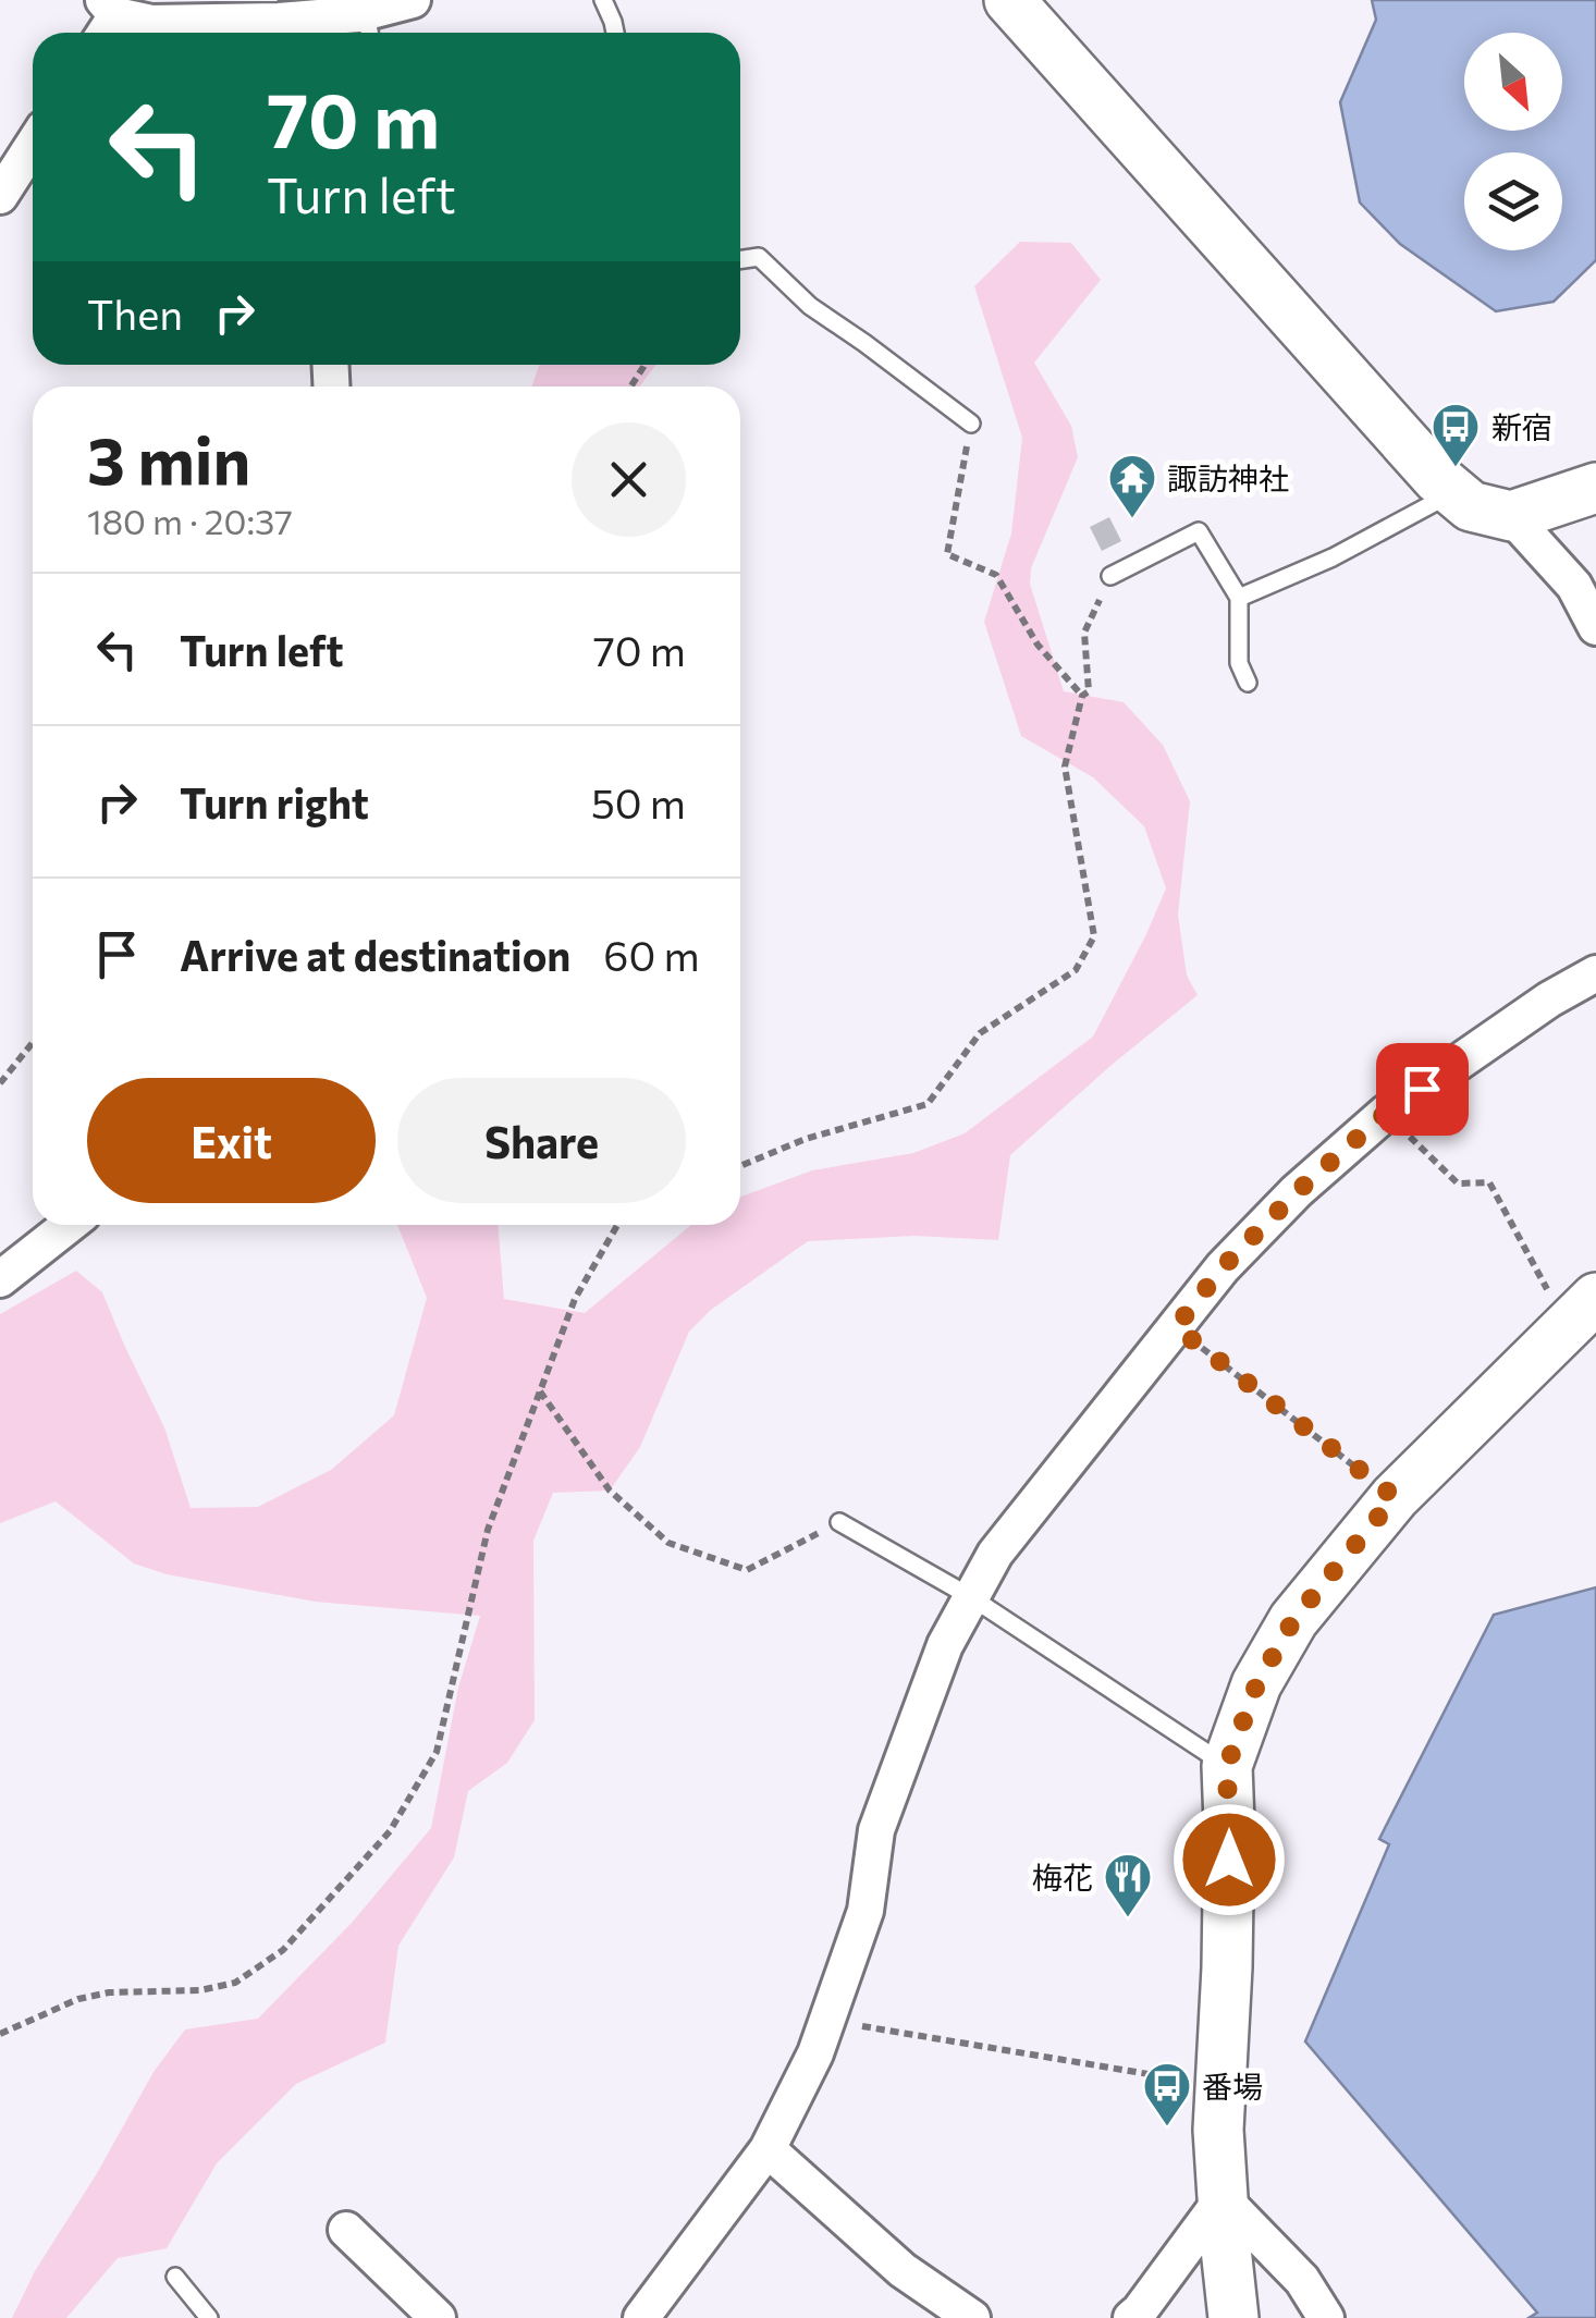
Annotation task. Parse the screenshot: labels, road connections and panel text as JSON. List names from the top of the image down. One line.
{"places":{"bus stop":["新宿","番場"],"temple":["諏訪神社"],"restaurant":["梅花"]},"north":"bottom right","page":{"turn":["70 m","Turn left"],"then":"Then","heading":["3 min","180 m · 20:37"],"list":[{"name":"Turn left","value":"70 m"},{"name":"Turn right","value":"50 m"},{"name":"Arrive at destination","value":"60 m"}],"buttons":["Exit","Share"]}}
